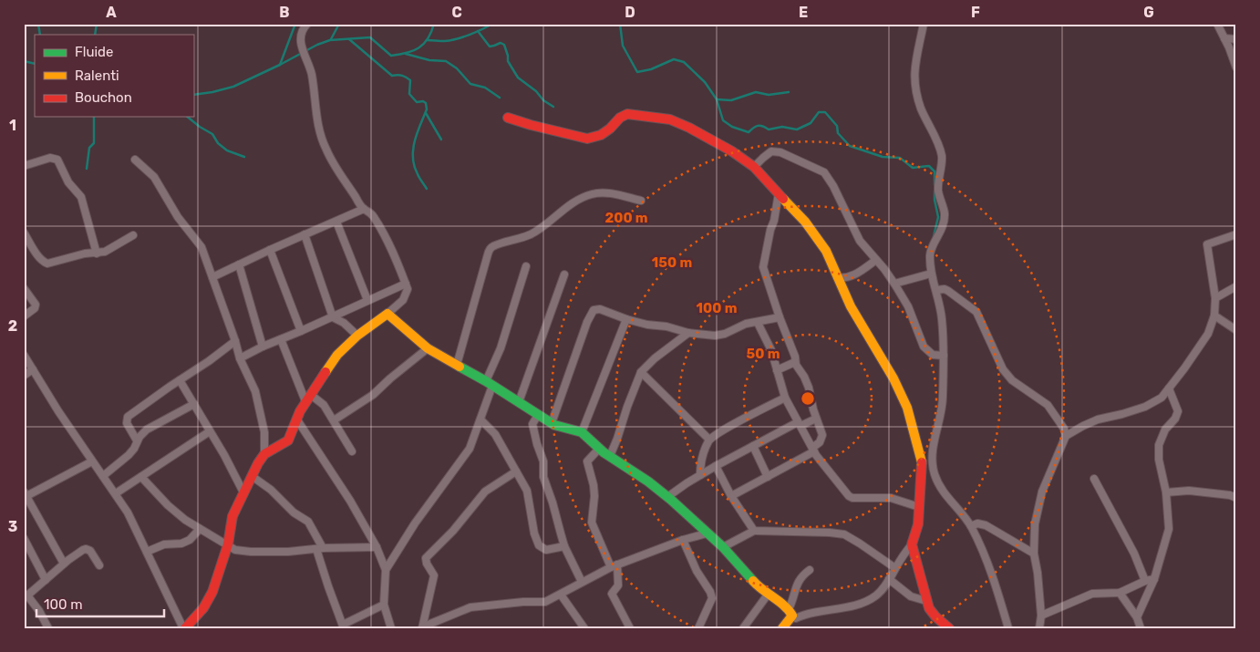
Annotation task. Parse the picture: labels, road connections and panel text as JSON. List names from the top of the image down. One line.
{"legend":["Fluide","Ralenti","Bouchon"],"scale_bar":"100 m","grid":{"columns":["A","B","C","D","E","F","G"],"rows":["1","2","3"]},"rings":["200 m","150 m","100 m","50 m"]}
